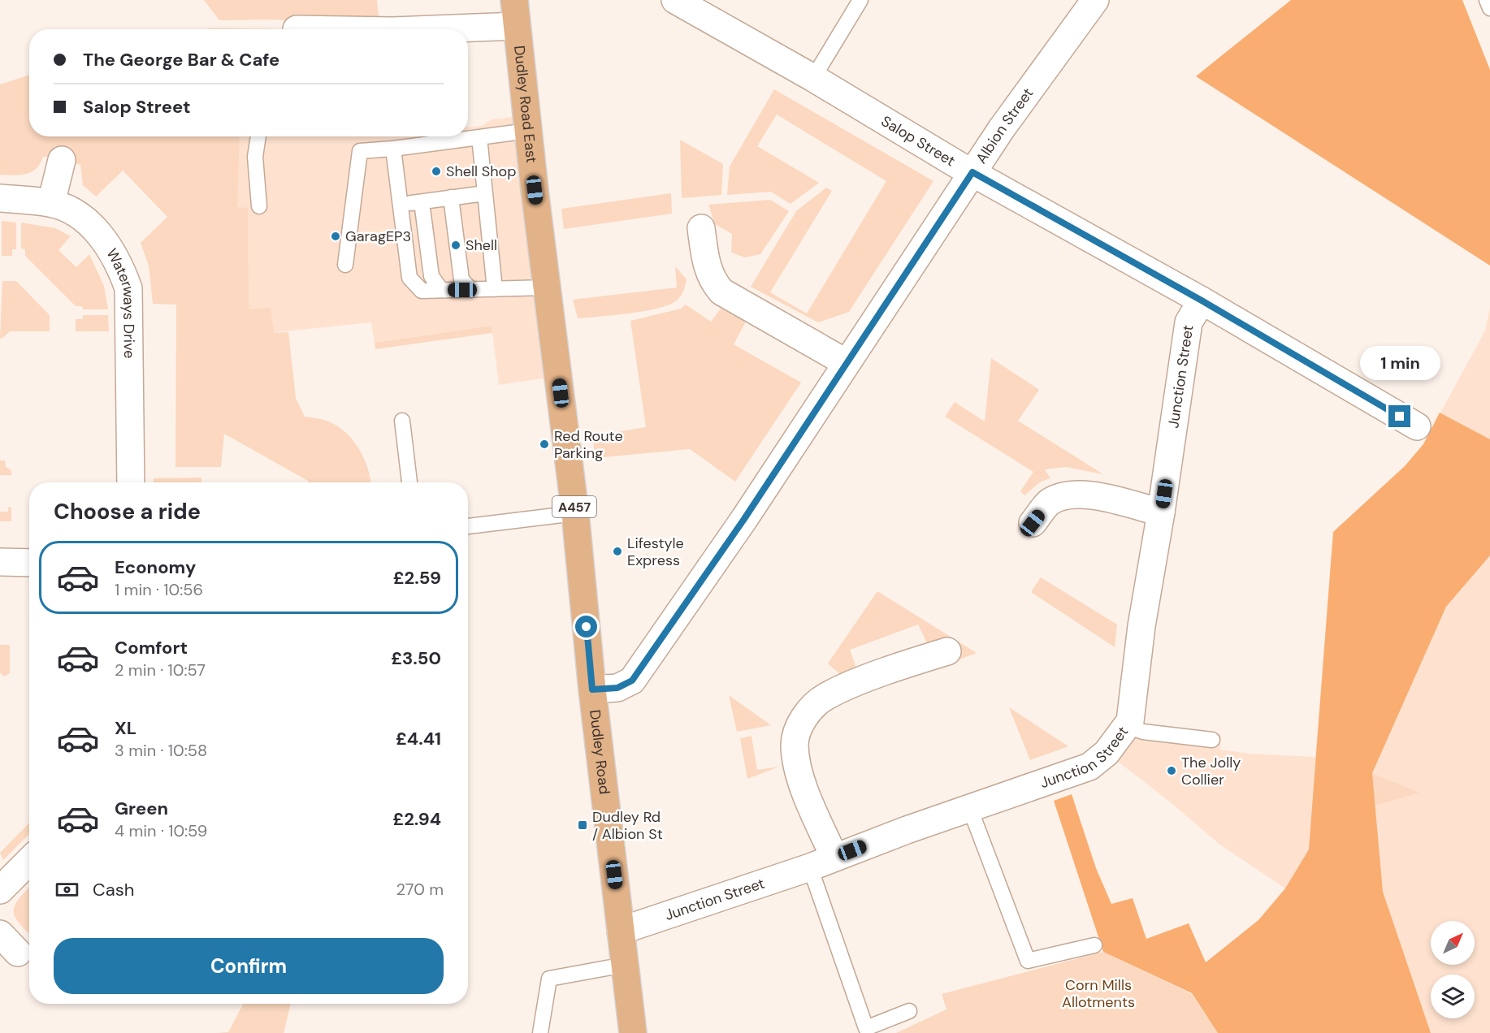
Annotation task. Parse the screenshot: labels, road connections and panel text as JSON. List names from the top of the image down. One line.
{"streets":{"main road":["Dudley Road East","A457","Dudley Road"],"street":["Albion Street","Salop Street","Waterways Drive","Junction Street"]},"crossings":[["Dudley Road East","Dudley Road"],["Albion Street","Salop Street"],["Albion Street","Dudley Road"],["Salop Street","Junction Street"],["Junction Street","Dudley Road"]],"parks":["Corn Mills Allotments"],"places":{"other":["Shell Shop","GaragEP3","Shell","Red Route Parking","Lifestyle Express","The Jolly Collier"],"transit":["Dudley Rd / Albion St"]},"north":"top right","page":{"banner":["The George Bar & Cafe","Salop Street"],"bubble":"1 min","heading":"Choose a ride","list":[{"name":"Economy","note":"1 min · 10:56","value":"£2.59"},{"name":"Comfort","note":"2 min · 10:57","value":"£3.50"},{"name":"XL","note":"3 min · 10:58","value":"£4.41"},{"name":"Green","note":"4 min · 10:59","value":"£2.94"}],"pay":["Cash","270 m"],"buttons":"Confirm"}}
